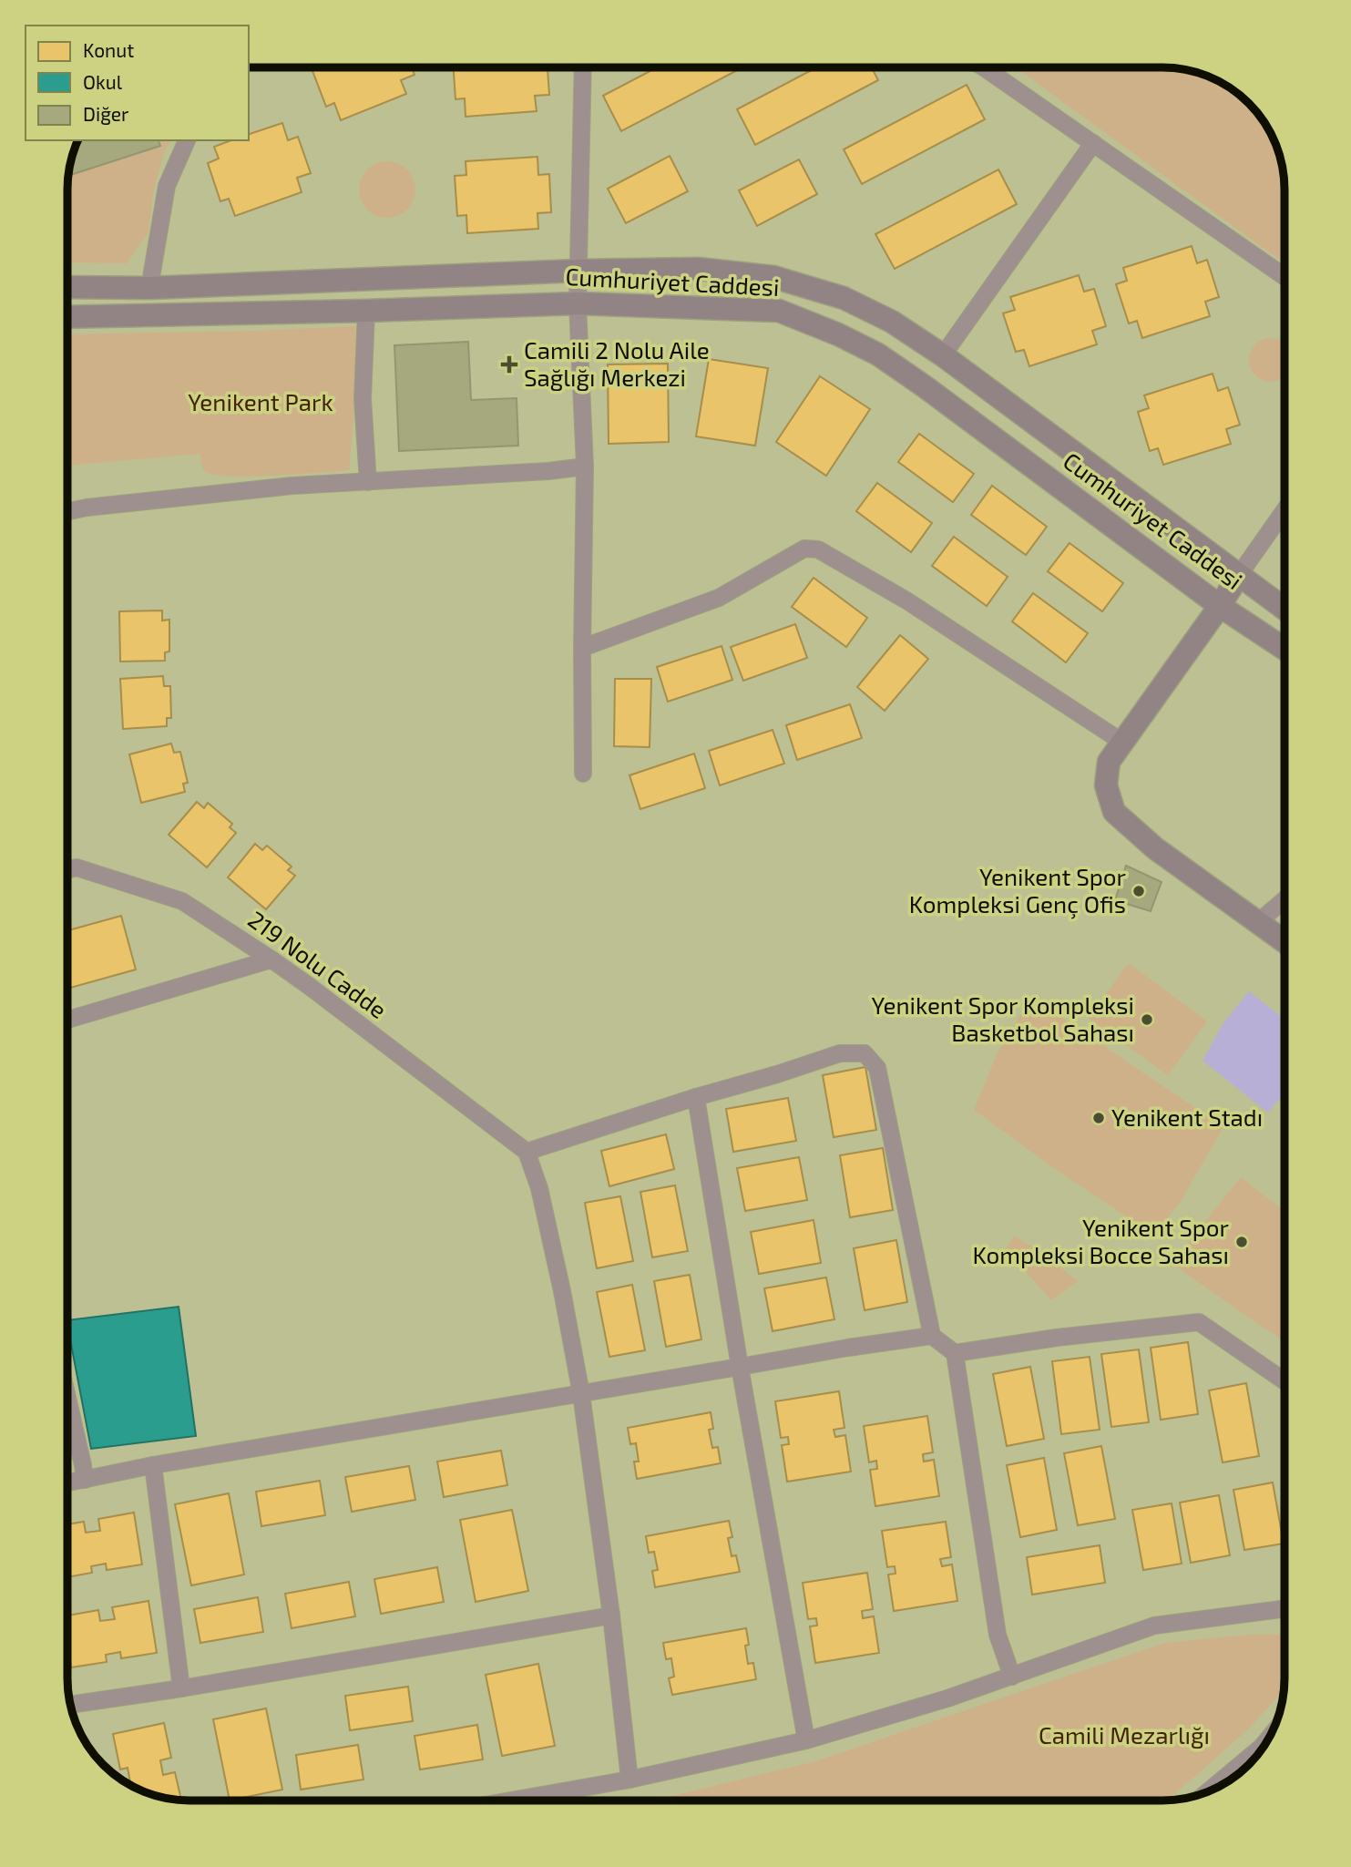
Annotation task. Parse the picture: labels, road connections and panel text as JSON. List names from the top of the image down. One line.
{"streets":{"street":["Cumhuriyet Caddesi","219 Nolu Cadde"]},"parks":["Yenikent Park","Camili Mezarlığı"],"places":{"health":["Camili 2 Nolu Aile Sağlığı Merkezi"],"other":["Yenikent Spor Kompleksi Genç Ofis","Yenikent Spor Kompleksi Basketbol Sahası","Yenikent Stadı","Yenikent Spor Kompleksi Bocce Sahası"]},"legend":["Konut","Okul","Diğer"]}
